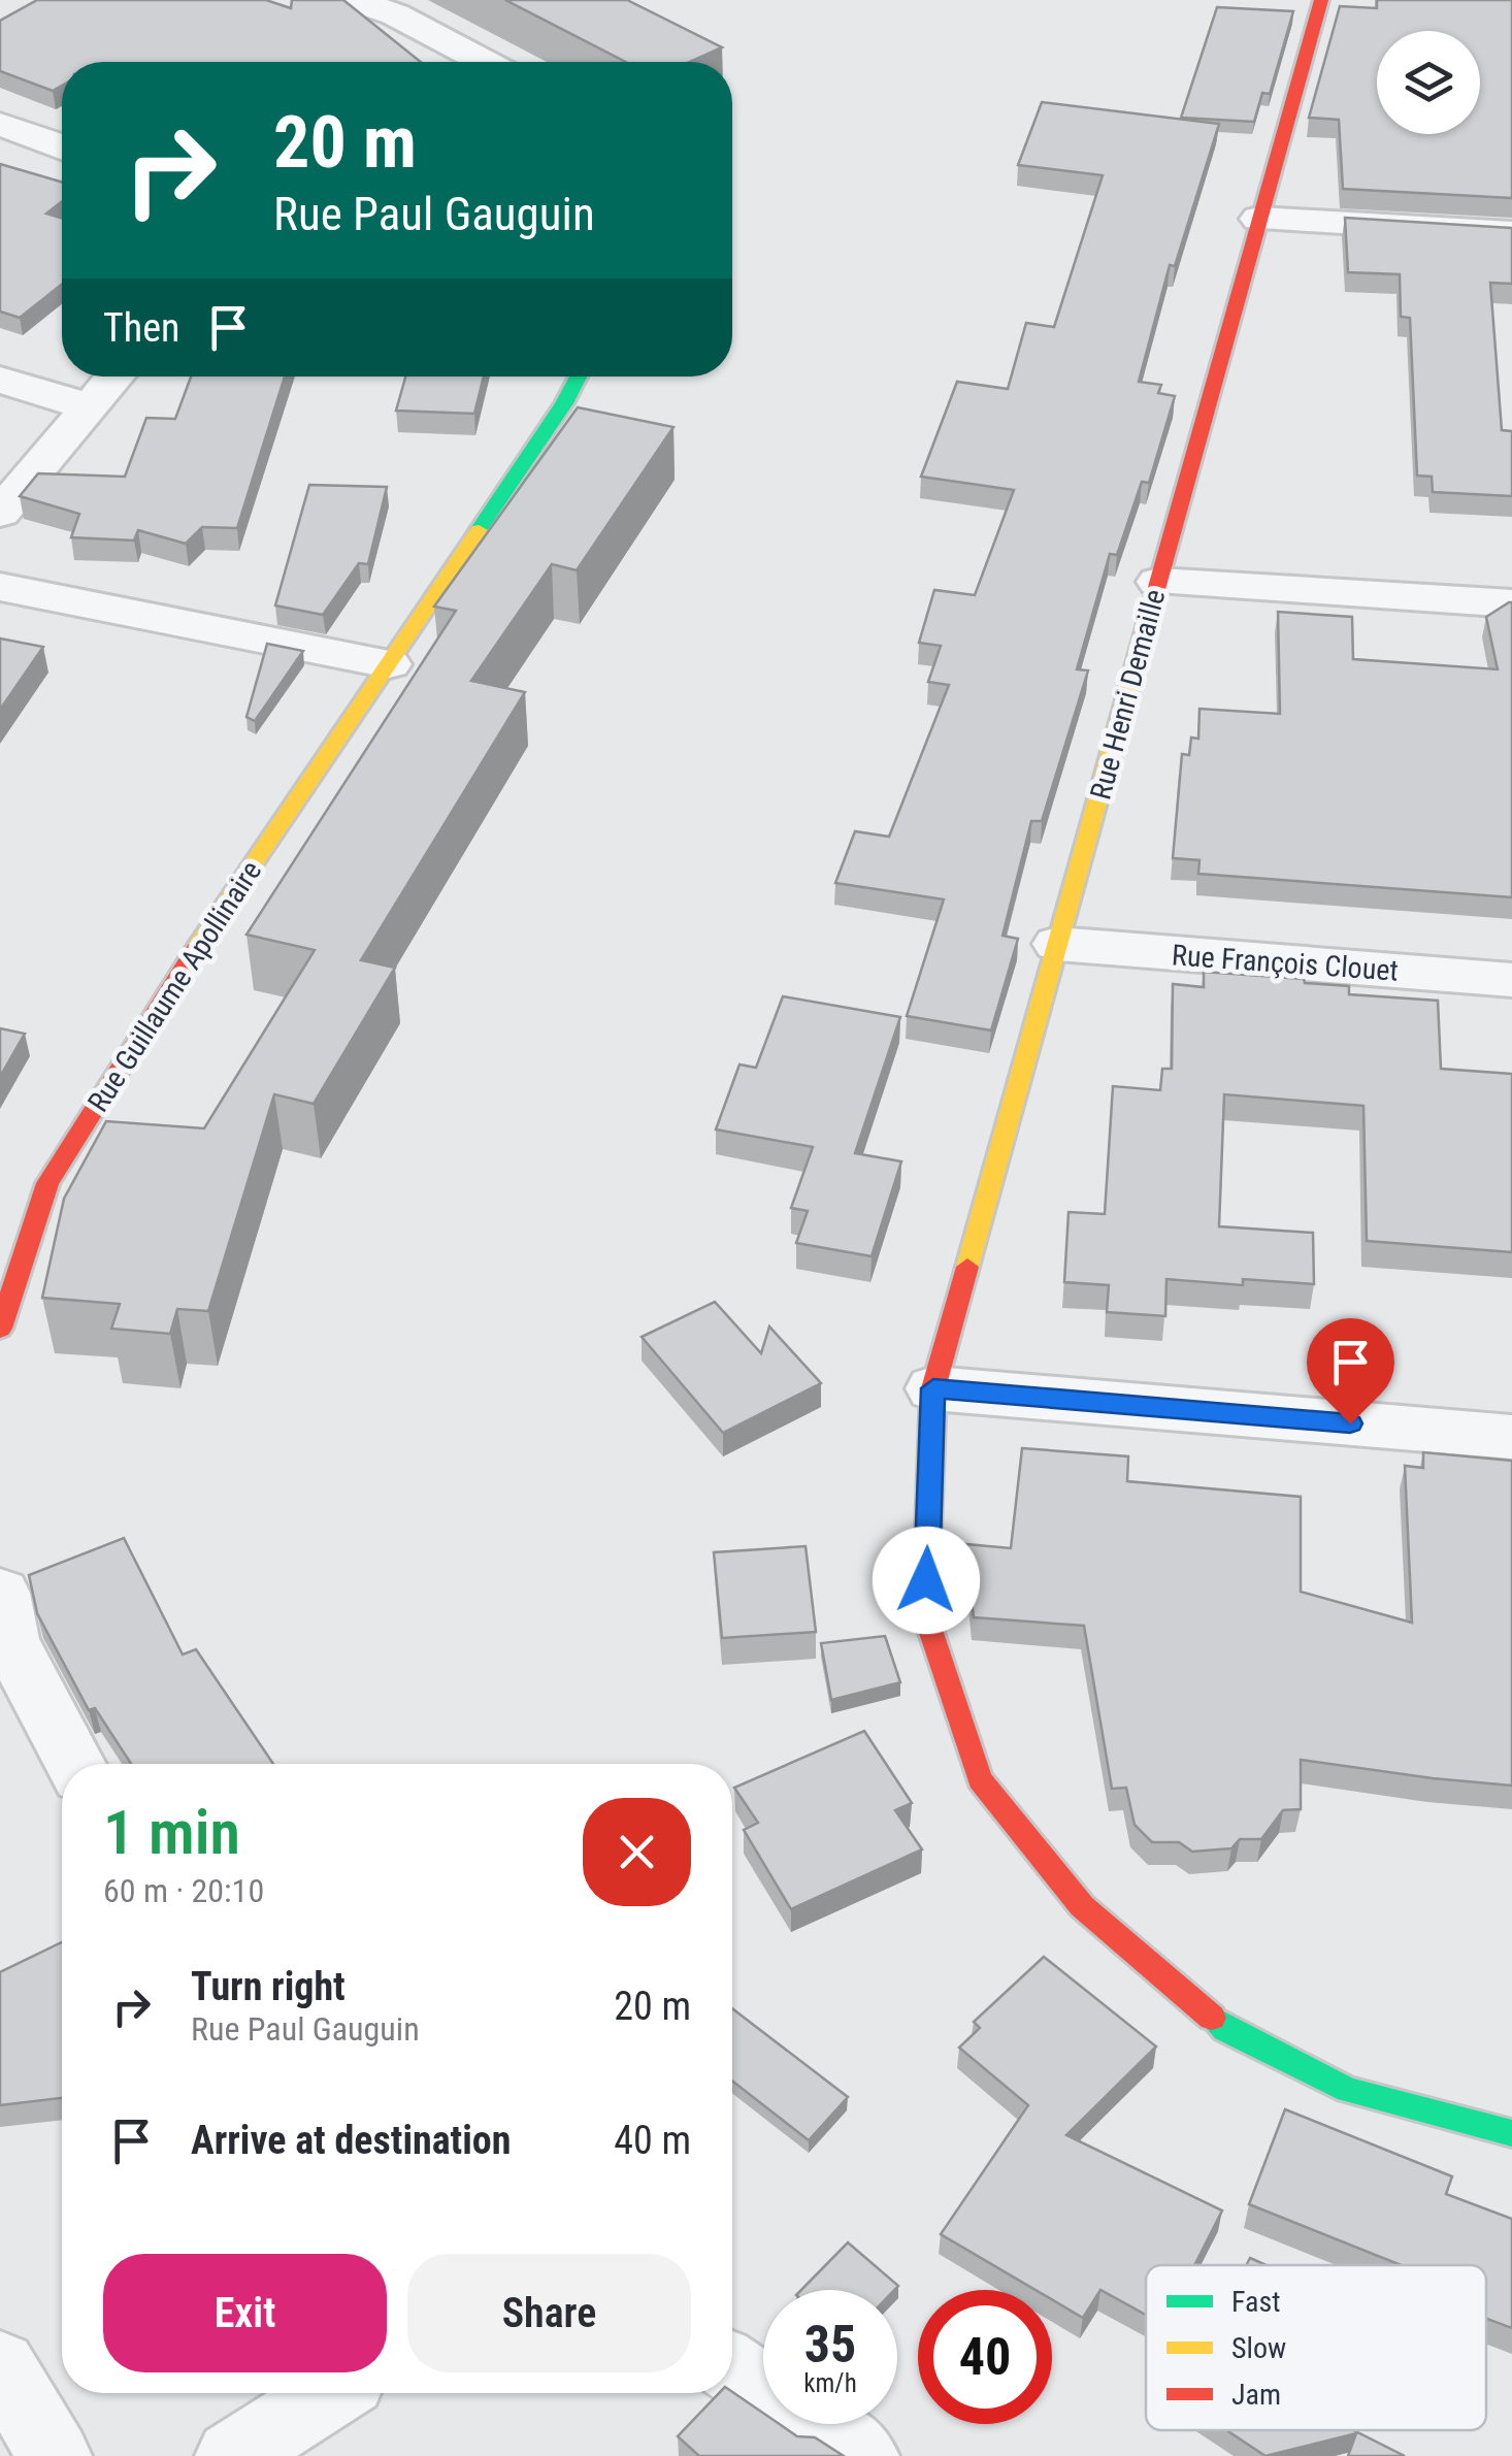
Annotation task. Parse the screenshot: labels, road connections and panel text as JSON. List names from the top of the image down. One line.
{"streets":{"street":["Rue Henri Demaille","Rue François Clouet","Rue Guillaume Apollinaire"]},"crossings":[["Rue Henri Demaille","Rue François Clouet"]],"legend":["Fast","Slow","Jam"],"page":{"turn":["20 m","Rue Paul Gauguin"],"then":"Then","heading":["1 min","60 m · 20:10"],"list":[{"name":"Turn right","note":"Rue Paul Gauguin","value":"20 m"},{"name":"Arrive at destination","value":"40 m"}],"buttons":["Exit","Share"],"speed":"35 km/h","limit":"40"}}
